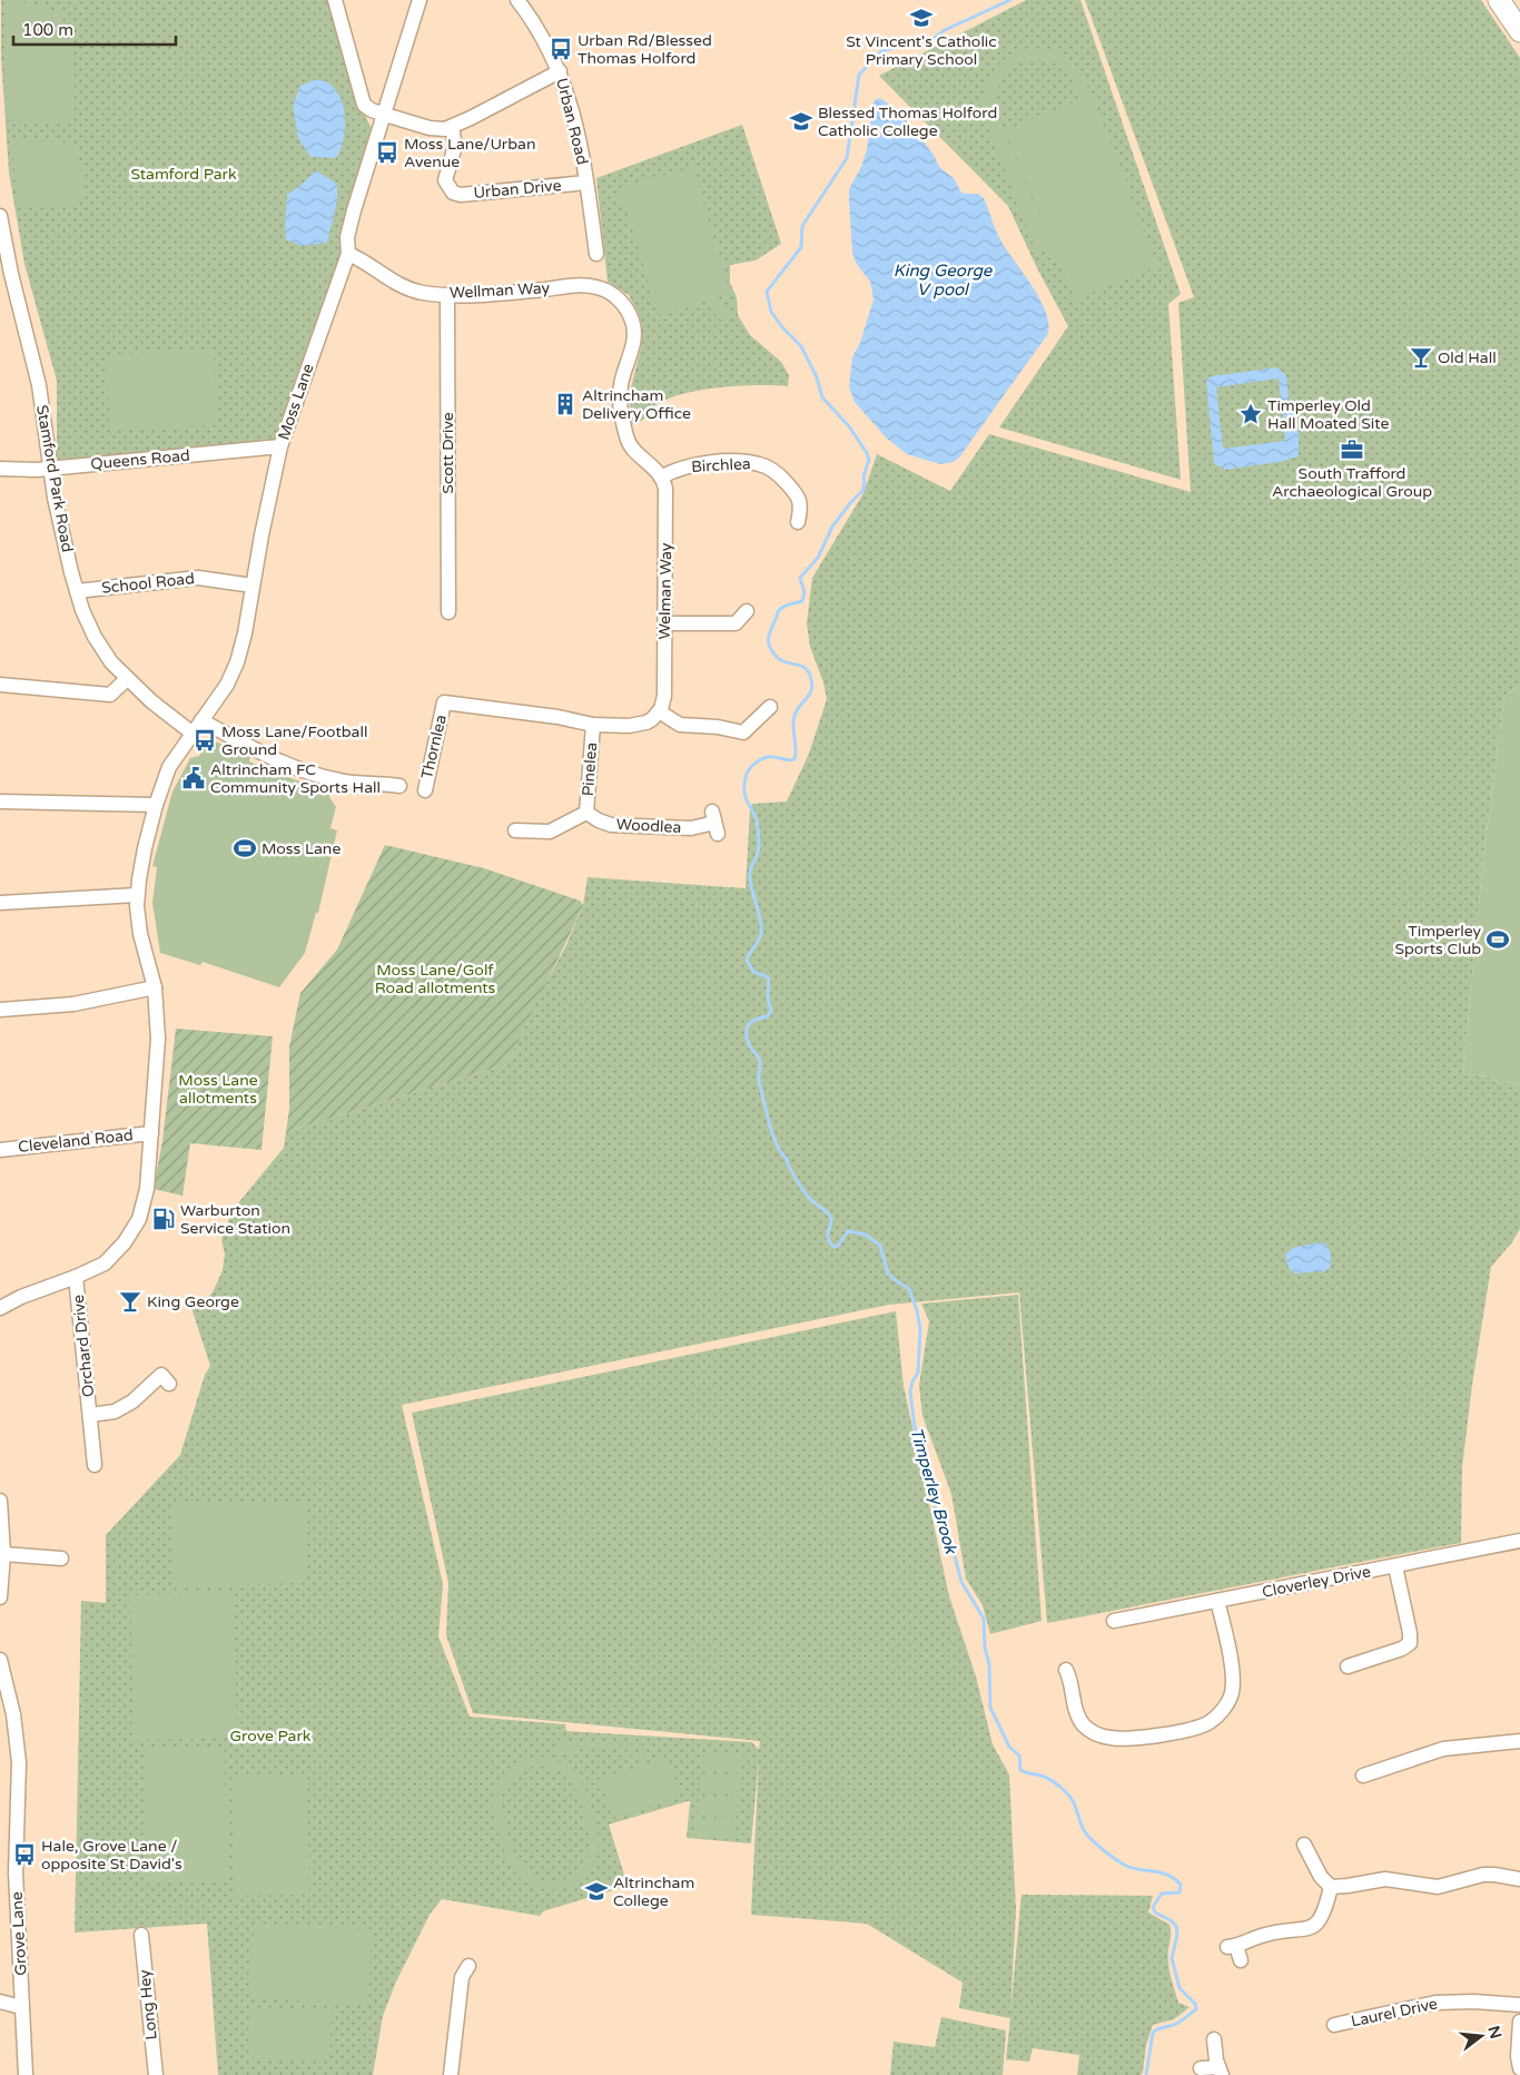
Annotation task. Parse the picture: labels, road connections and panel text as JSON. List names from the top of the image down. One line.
{"streets":{"street":["Urban Road","Urban Drive","Wellman Way","Moss Lane","Scott Drive","Queens Road","Birchlea","Stamford Park Road","School Road","Welman Way","Thornlea","Pinelea","Woodlea","Cleveland Road","Orchard Drive","Cloverley Drive","Grove Lane","Long Hey","Laurel Drive"]},"crossings":[["Urban Road","Urban Drive"],["Wellman Way","Moss Lane"],["Wellman Way","Scott Drive"],["Wellman Way","Birchlea"],["Wellman Way","Welman Way"],["Moss Lane","Queens Road"],["Moss Lane","Stamford Park Road"],["Moss Lane","School Road"],["Moss Lane","Cleveland Road"],["Moss Lane","Orchard Drive"],["Queens Road","Stamford Park Road"],["Birchlea","Welman Way"],["Stamford Park Road","School Road"],["Thornlea","Pinelea"],["Pinelea","Woodlea"]],"water":["King George V pool","Timperley Brook"],"parks":["Stamford Park","Moss Lane/Golf Road allotments","Moss Lane allotments","Grove Park"],"places":{"school or university":["St Vincent's Catholic Primary School","Blessed Thomas Holford Catholic College","Altrincham College"],"bus stop":["Urban Rd/Blessed Thomas Holford","Moss Lane/Urban Avenue","Moss Lane/Football Ground","Hale, Grove Lane / opposite St David's"],"bar":["Old Hall","King George"],"building":["Altrincham Delivery Office"],"place":["Timperley Old Hall Moated Site"],"office":["South Trafford Archaeological Group"],"public building":["Altrincham FC Community Sports Hall"],"sports":["Moss Lane","Timperley Sports Club"],"fuel station":["Warburton Service Station"]},"scale_bar":"100 m","north":"right"}
